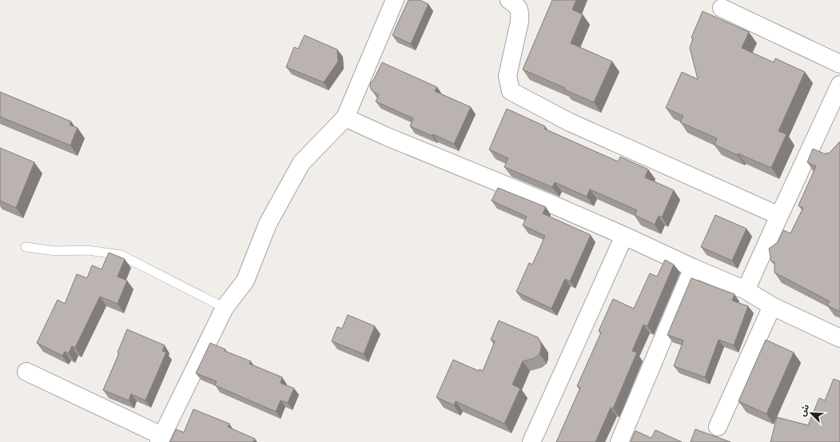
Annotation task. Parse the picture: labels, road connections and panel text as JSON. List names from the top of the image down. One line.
{"north":"top left"}
